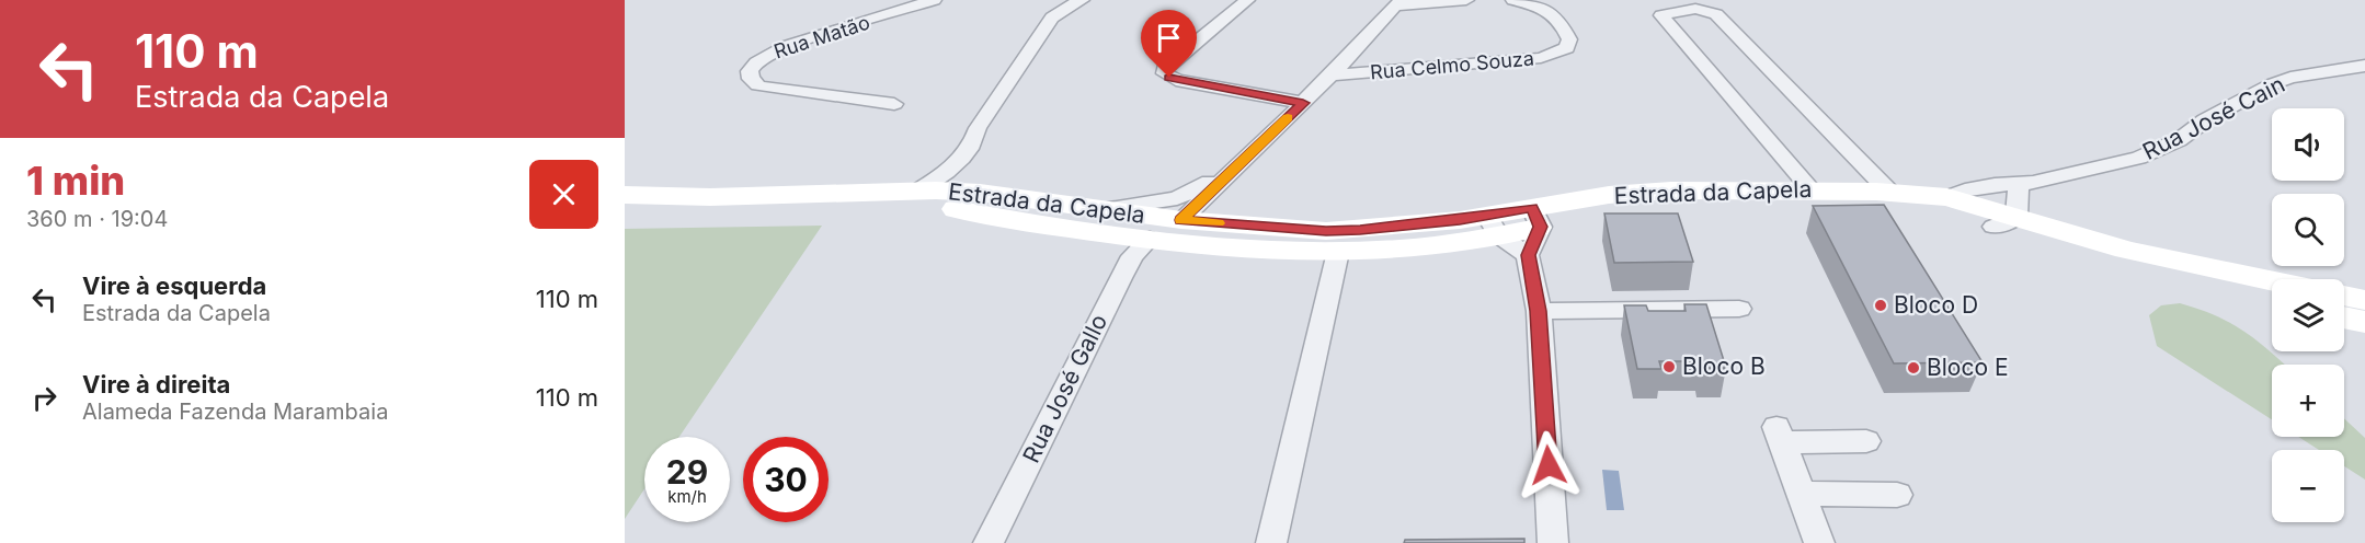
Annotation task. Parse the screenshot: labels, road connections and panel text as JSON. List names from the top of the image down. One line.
{"streets":{"main road":["Estrada da Capela"],"street":["Rua Matão","Rua Celmo Souza","Rua José Cain","Rua José Gallo"]},"crossings":[["Rua José Cain","Estrada da Capela"],["Estrada da Capela","Rua José Gallo"]],"places":["Bloco D","Bloco B","Bloco E"],"page":{"turn":["110 m","Estrada da Capela"],"map_buttons":["+","−"],"heading":["1 min","360 m · 19:04"],"list":[{"name":"Vire à esquerda","note":"Estrada da Capela","value":"110 m"},{"name":"Vire à direita","note":"Alameda Fazenda Marambaia","value":"110 m"}],"speed":"29 km/h","limit":"30"}}
